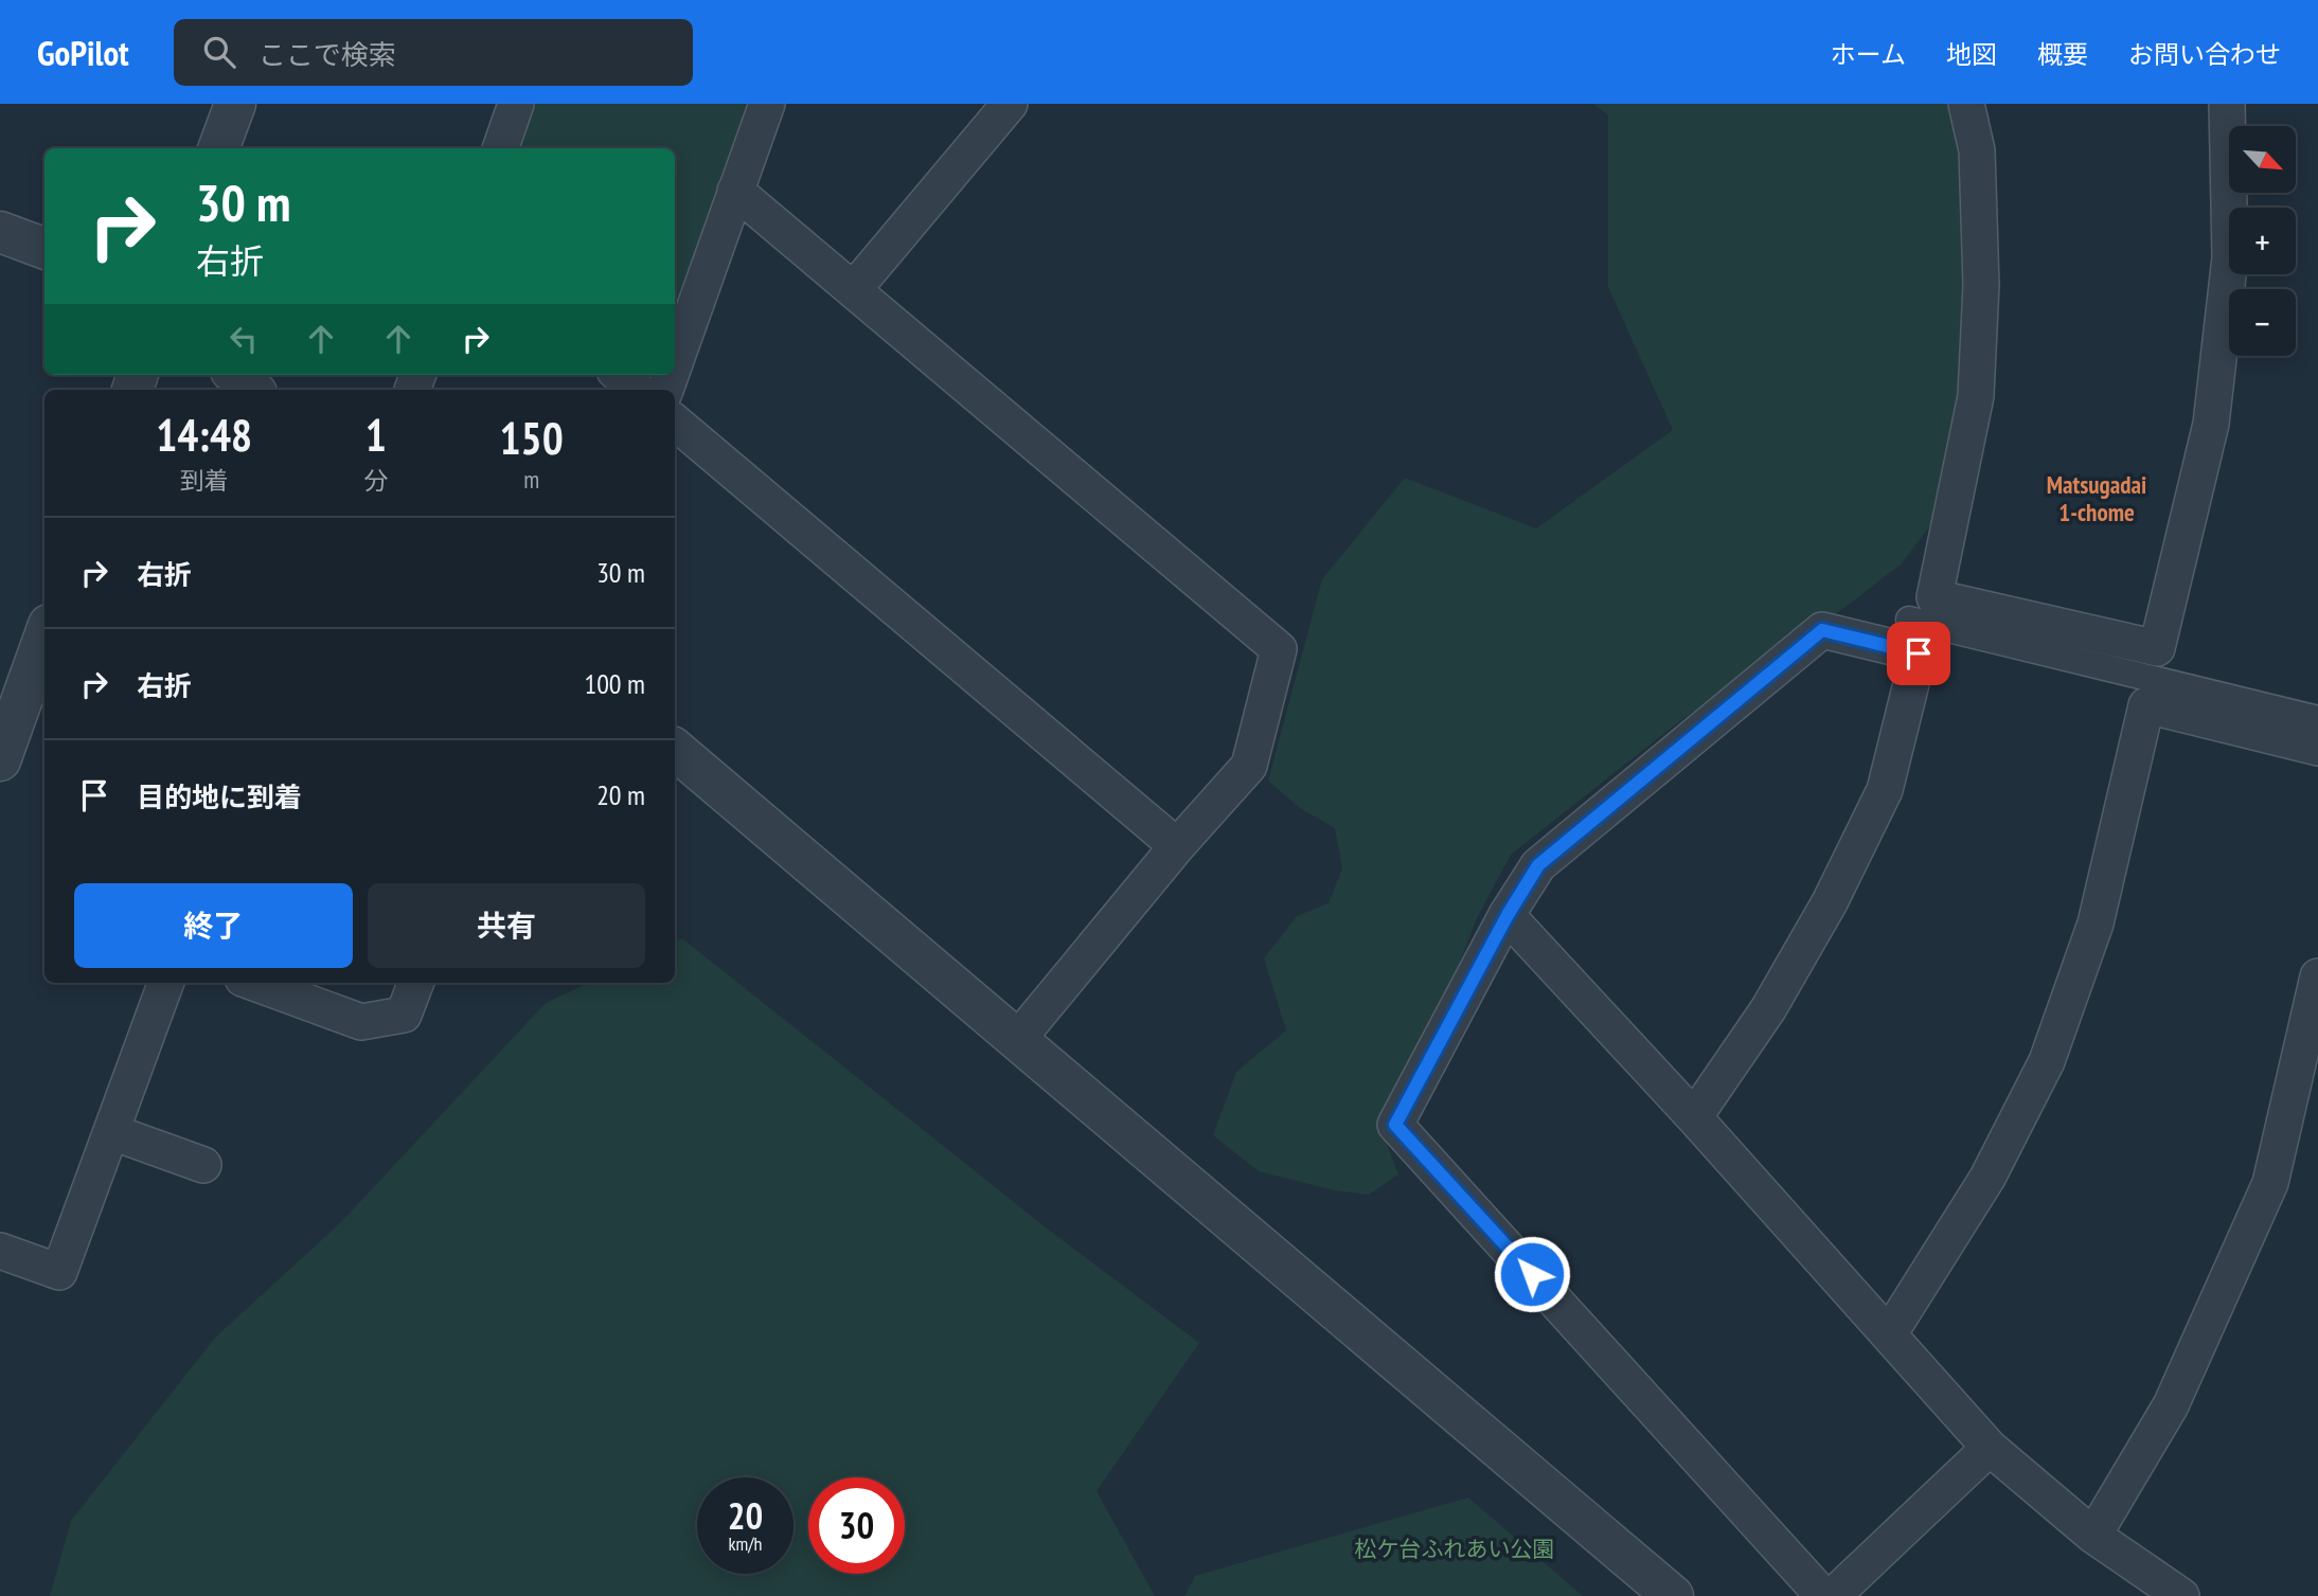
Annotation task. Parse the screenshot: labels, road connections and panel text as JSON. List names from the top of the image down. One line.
{"districts":["Matsugadai 1-chome"],"parks":["松ケ台ふれあい公園"],"north":"bottom right","page":{"header":"GoPilot","search":"ここで検索","nav":["ホーム","地図","概要","お問い合わせ"],"map_buttons":["+","−"],"turn":["30 m","右折"],"eta":["14:48","到着","1","分","150","m"],"list":[{"name":"右折","value":"30 m"},{"name":"右折","value":"100 m"},{"name":"目的地に到着","value":"20 m"}],"buttons":["終了","共有"],"speed":"20 km/h","limit":"30"}}
